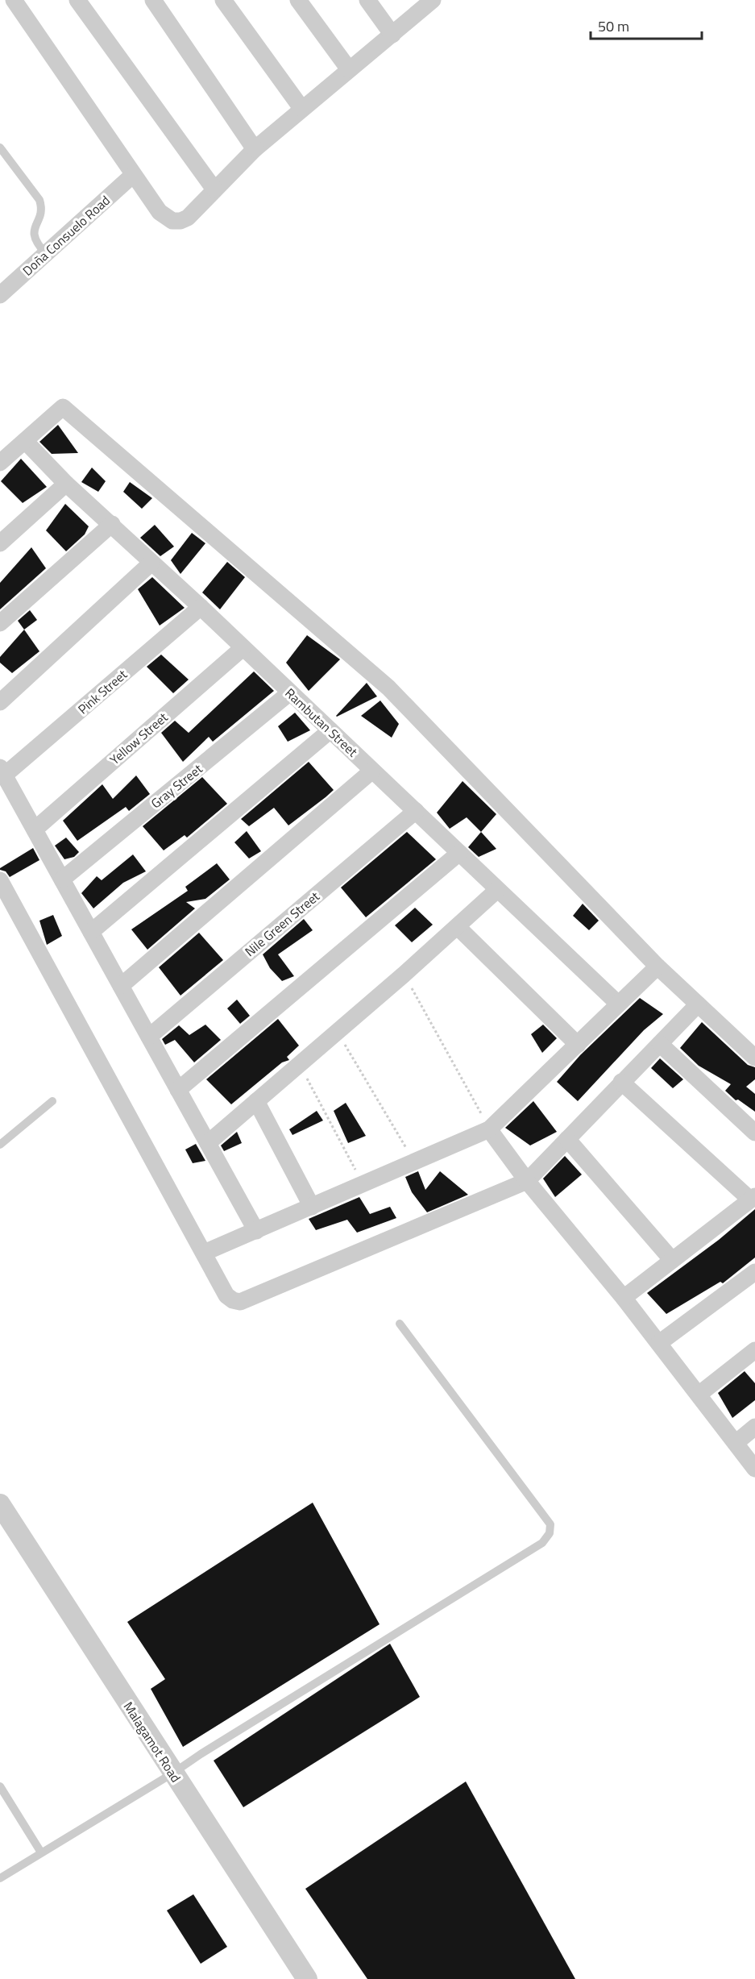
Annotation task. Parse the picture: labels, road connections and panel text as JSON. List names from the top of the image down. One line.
{"streets":{"street":["Doña Consuelo Road","Pink Street","Rambutan Street","Yellow Street","Gray Street","Nile Green Street","Malagamot Road"]},"crossings":[["Pink Street","Rambutan Street"],["Rambutan Street","Yellow Street"],["Rambutan Street","Gray Street"],["Rambutan Street","Nile Green Street"]],"scale_bar":"50 m"}
